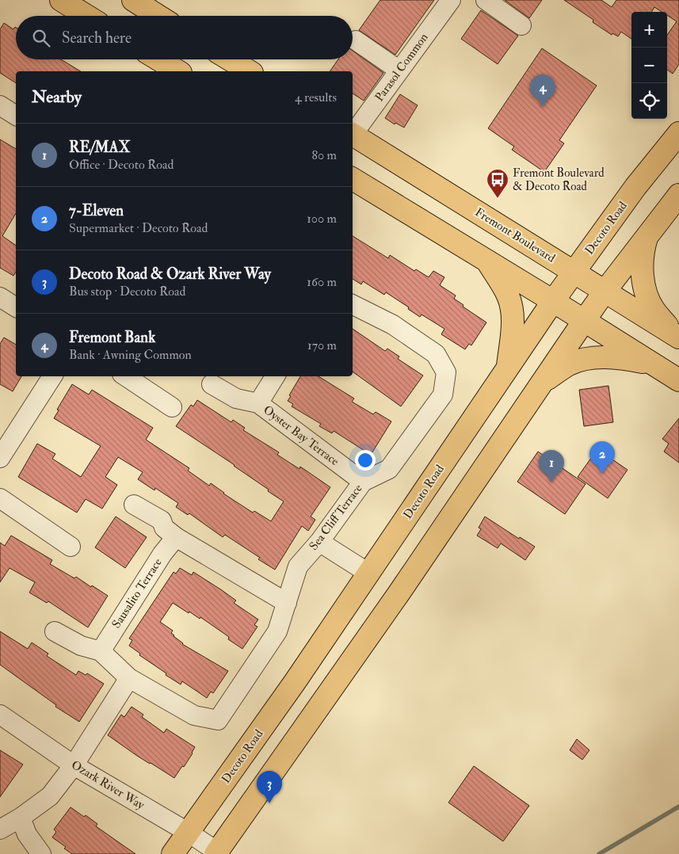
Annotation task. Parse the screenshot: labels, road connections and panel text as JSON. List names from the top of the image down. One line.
{"streets":{"main road":["Decoto Road","Fremont Boulevard"],"street":["Parasol Common","Oyster Bay Terrace","Sea Cliff Terrace","Sausalito Terrace","Ozark River Way"]},"crossings":[["Decoto Road","Fremont Boulevard"],["Decoto Road","Ozark River Way"],["Oyster Bay Terrace","Sea Cliff Terrace"]],"places":{"bus stop":["Fremont Boulevard & Decoto Road"]},"page":{"map_buttons":["+","−"],"search":"Search here","heading":["Nearby","4 results"],"pins":["4","2","1","3"],"list":[{"mark":"1","name":"RE/MAX","note":"Office · Decoto Road","value":"80 m"},{"mark":"2","name":"7-Eleven","note":"Supermarket · Decoto Road","value":"100 m"},{"mark":"3","name":"Decoto Road & Ozark River Way","note":"Bus stop · Decoto Road","value":"160 m"},{"mark":"4","name":"Fremont Bank","note":"Bank · Awning Common","value":"170 m"}]}}
